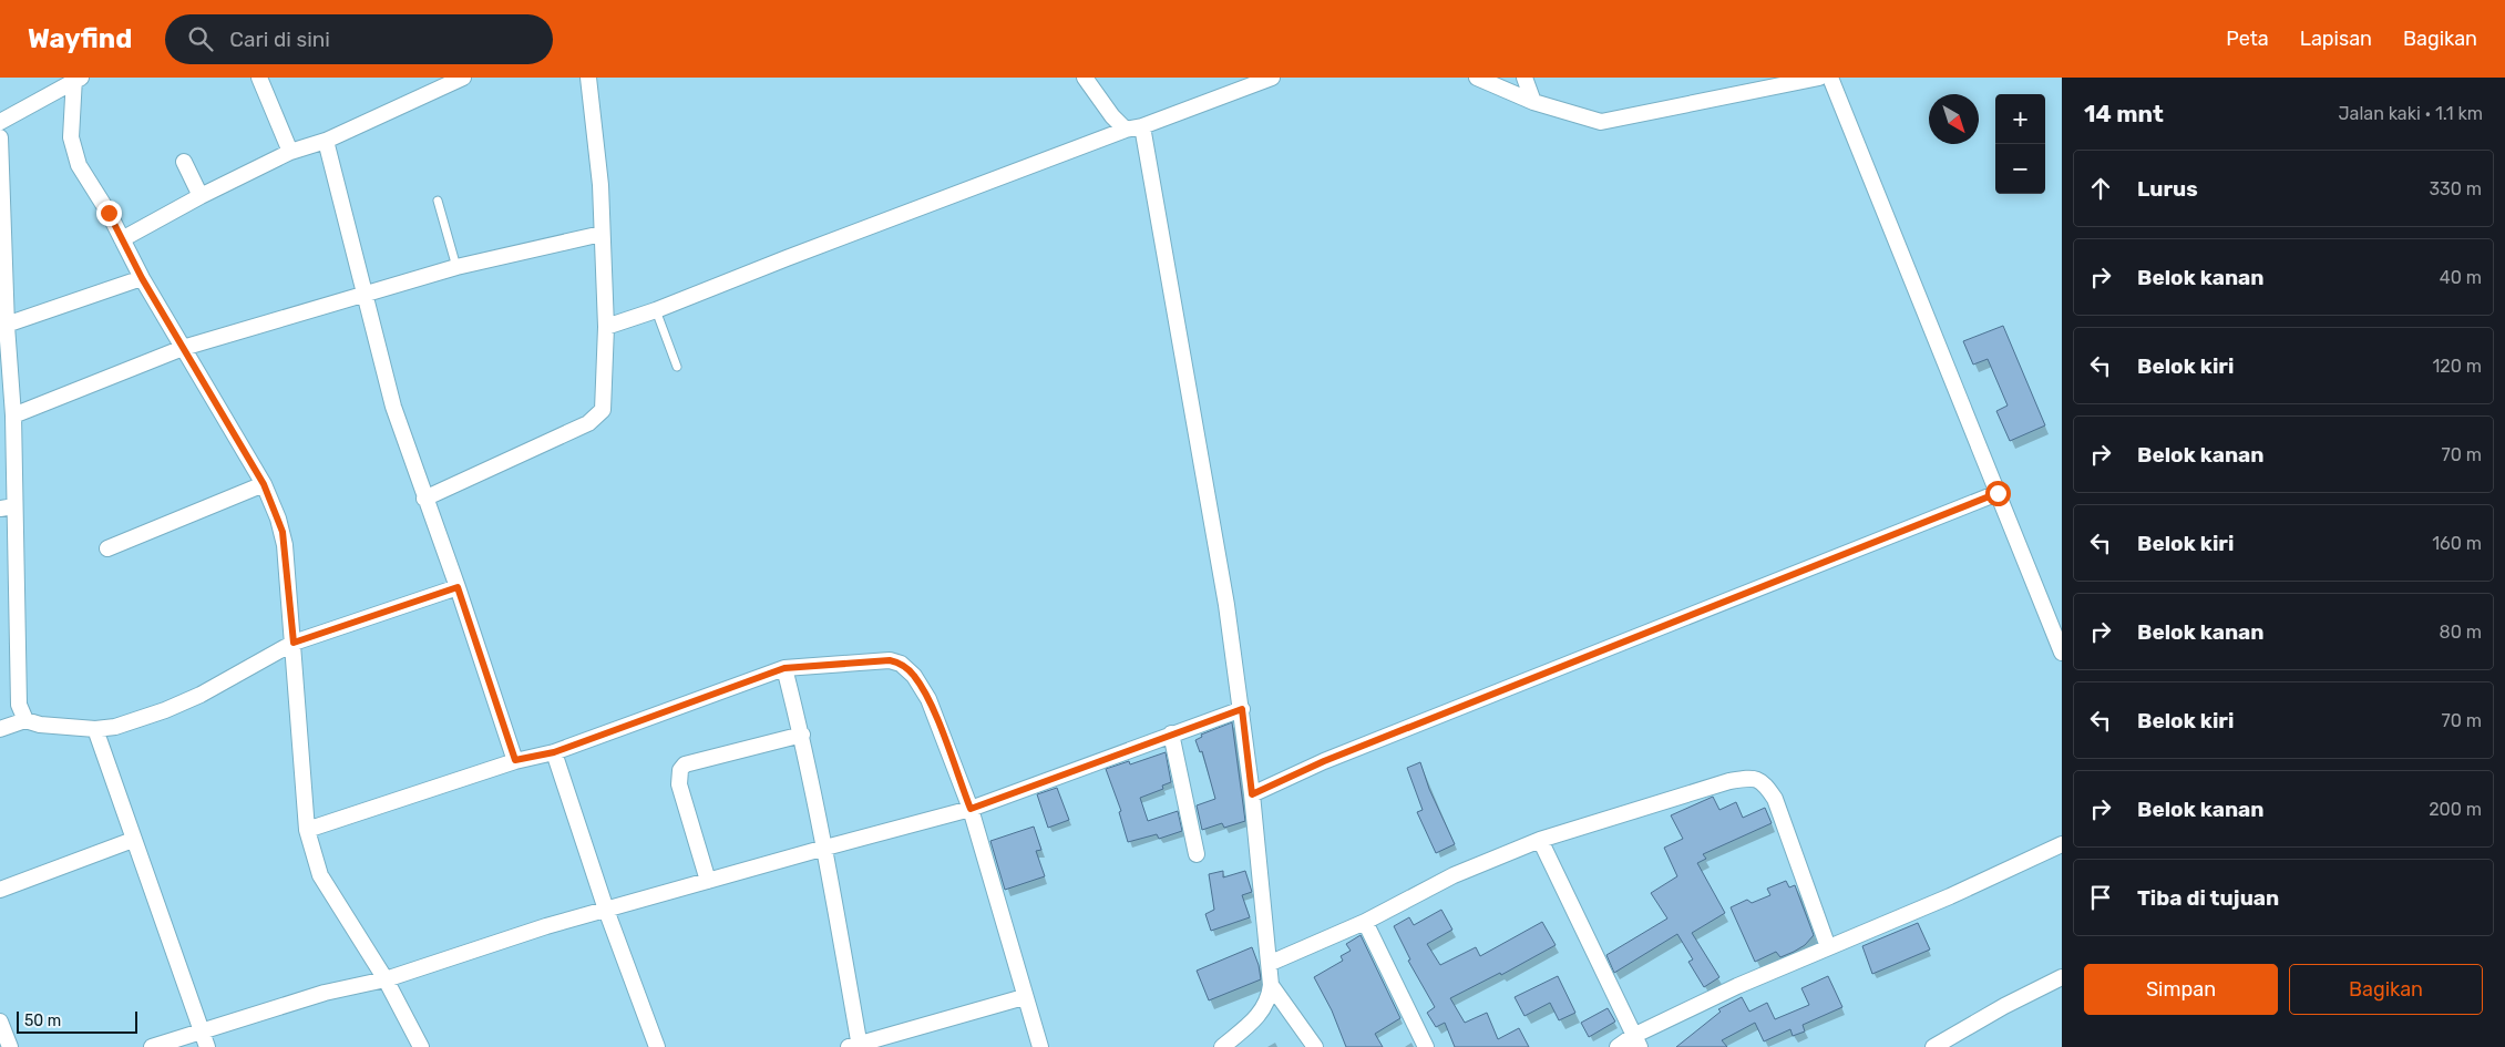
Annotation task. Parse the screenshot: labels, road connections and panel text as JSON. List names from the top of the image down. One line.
{"scale_bar":"50 m","north":"bottom right","page":{"header":"Wayfind","search":"Cari di sini","nav":["Peta","Lapisan","Bagikan"],"heading":["14 mnt","Jalan kaki · 1.1 km"],"map_buttons":["+","−"],"list":[["Lurus","330 m"],["Belok kanan","40 m"],["Belok kiri","120 m"],["Belok kanan","70 m"],["Belok kiri","160 m"],["Belok kanan","80 m"],["Belok kiri","70 m"],["Belok kanan","200 m"],"Tiba di tujuan"],"buttons":["Simpan","Bagikan"],"scale":"50 m"}}
